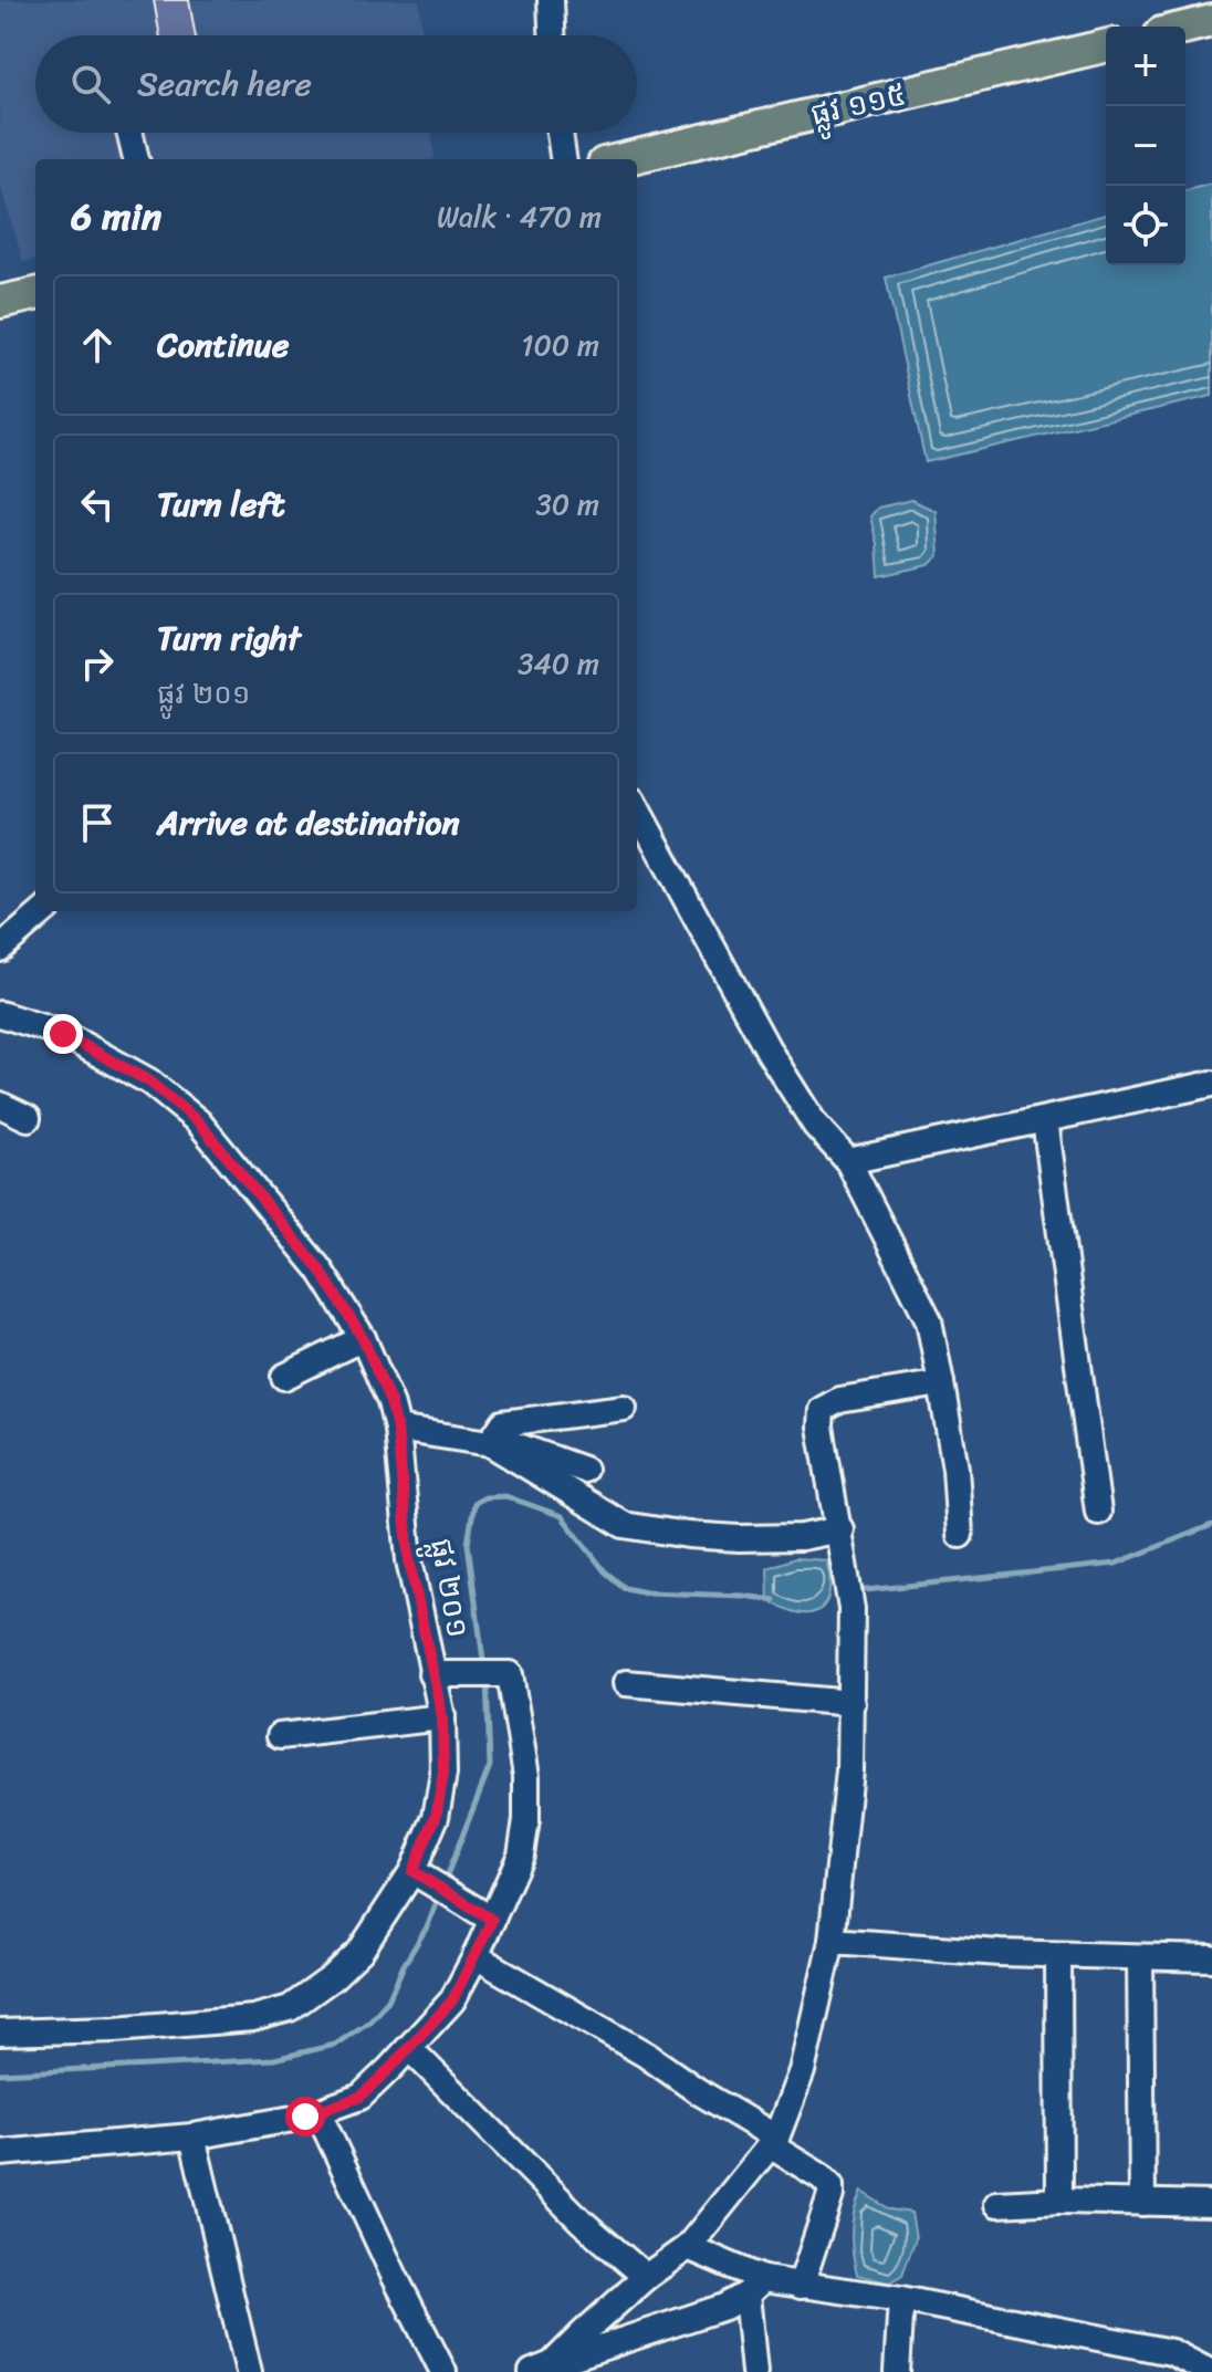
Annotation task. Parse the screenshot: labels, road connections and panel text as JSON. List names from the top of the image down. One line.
{"streets":{"main road":["ផ្លូវ ១១៥"],"street":["ផ្លូវ ២០១"]},"page":{"map_buttons":["+","−"],"search":"Search here","heading":["6 min","Walk · 470 m"],"list":[["Continue","100 m"],["Turn left","30 m"],["Turn right","ផ្លូវ ២០១","340 m"],"Arrive at destination"]}}
